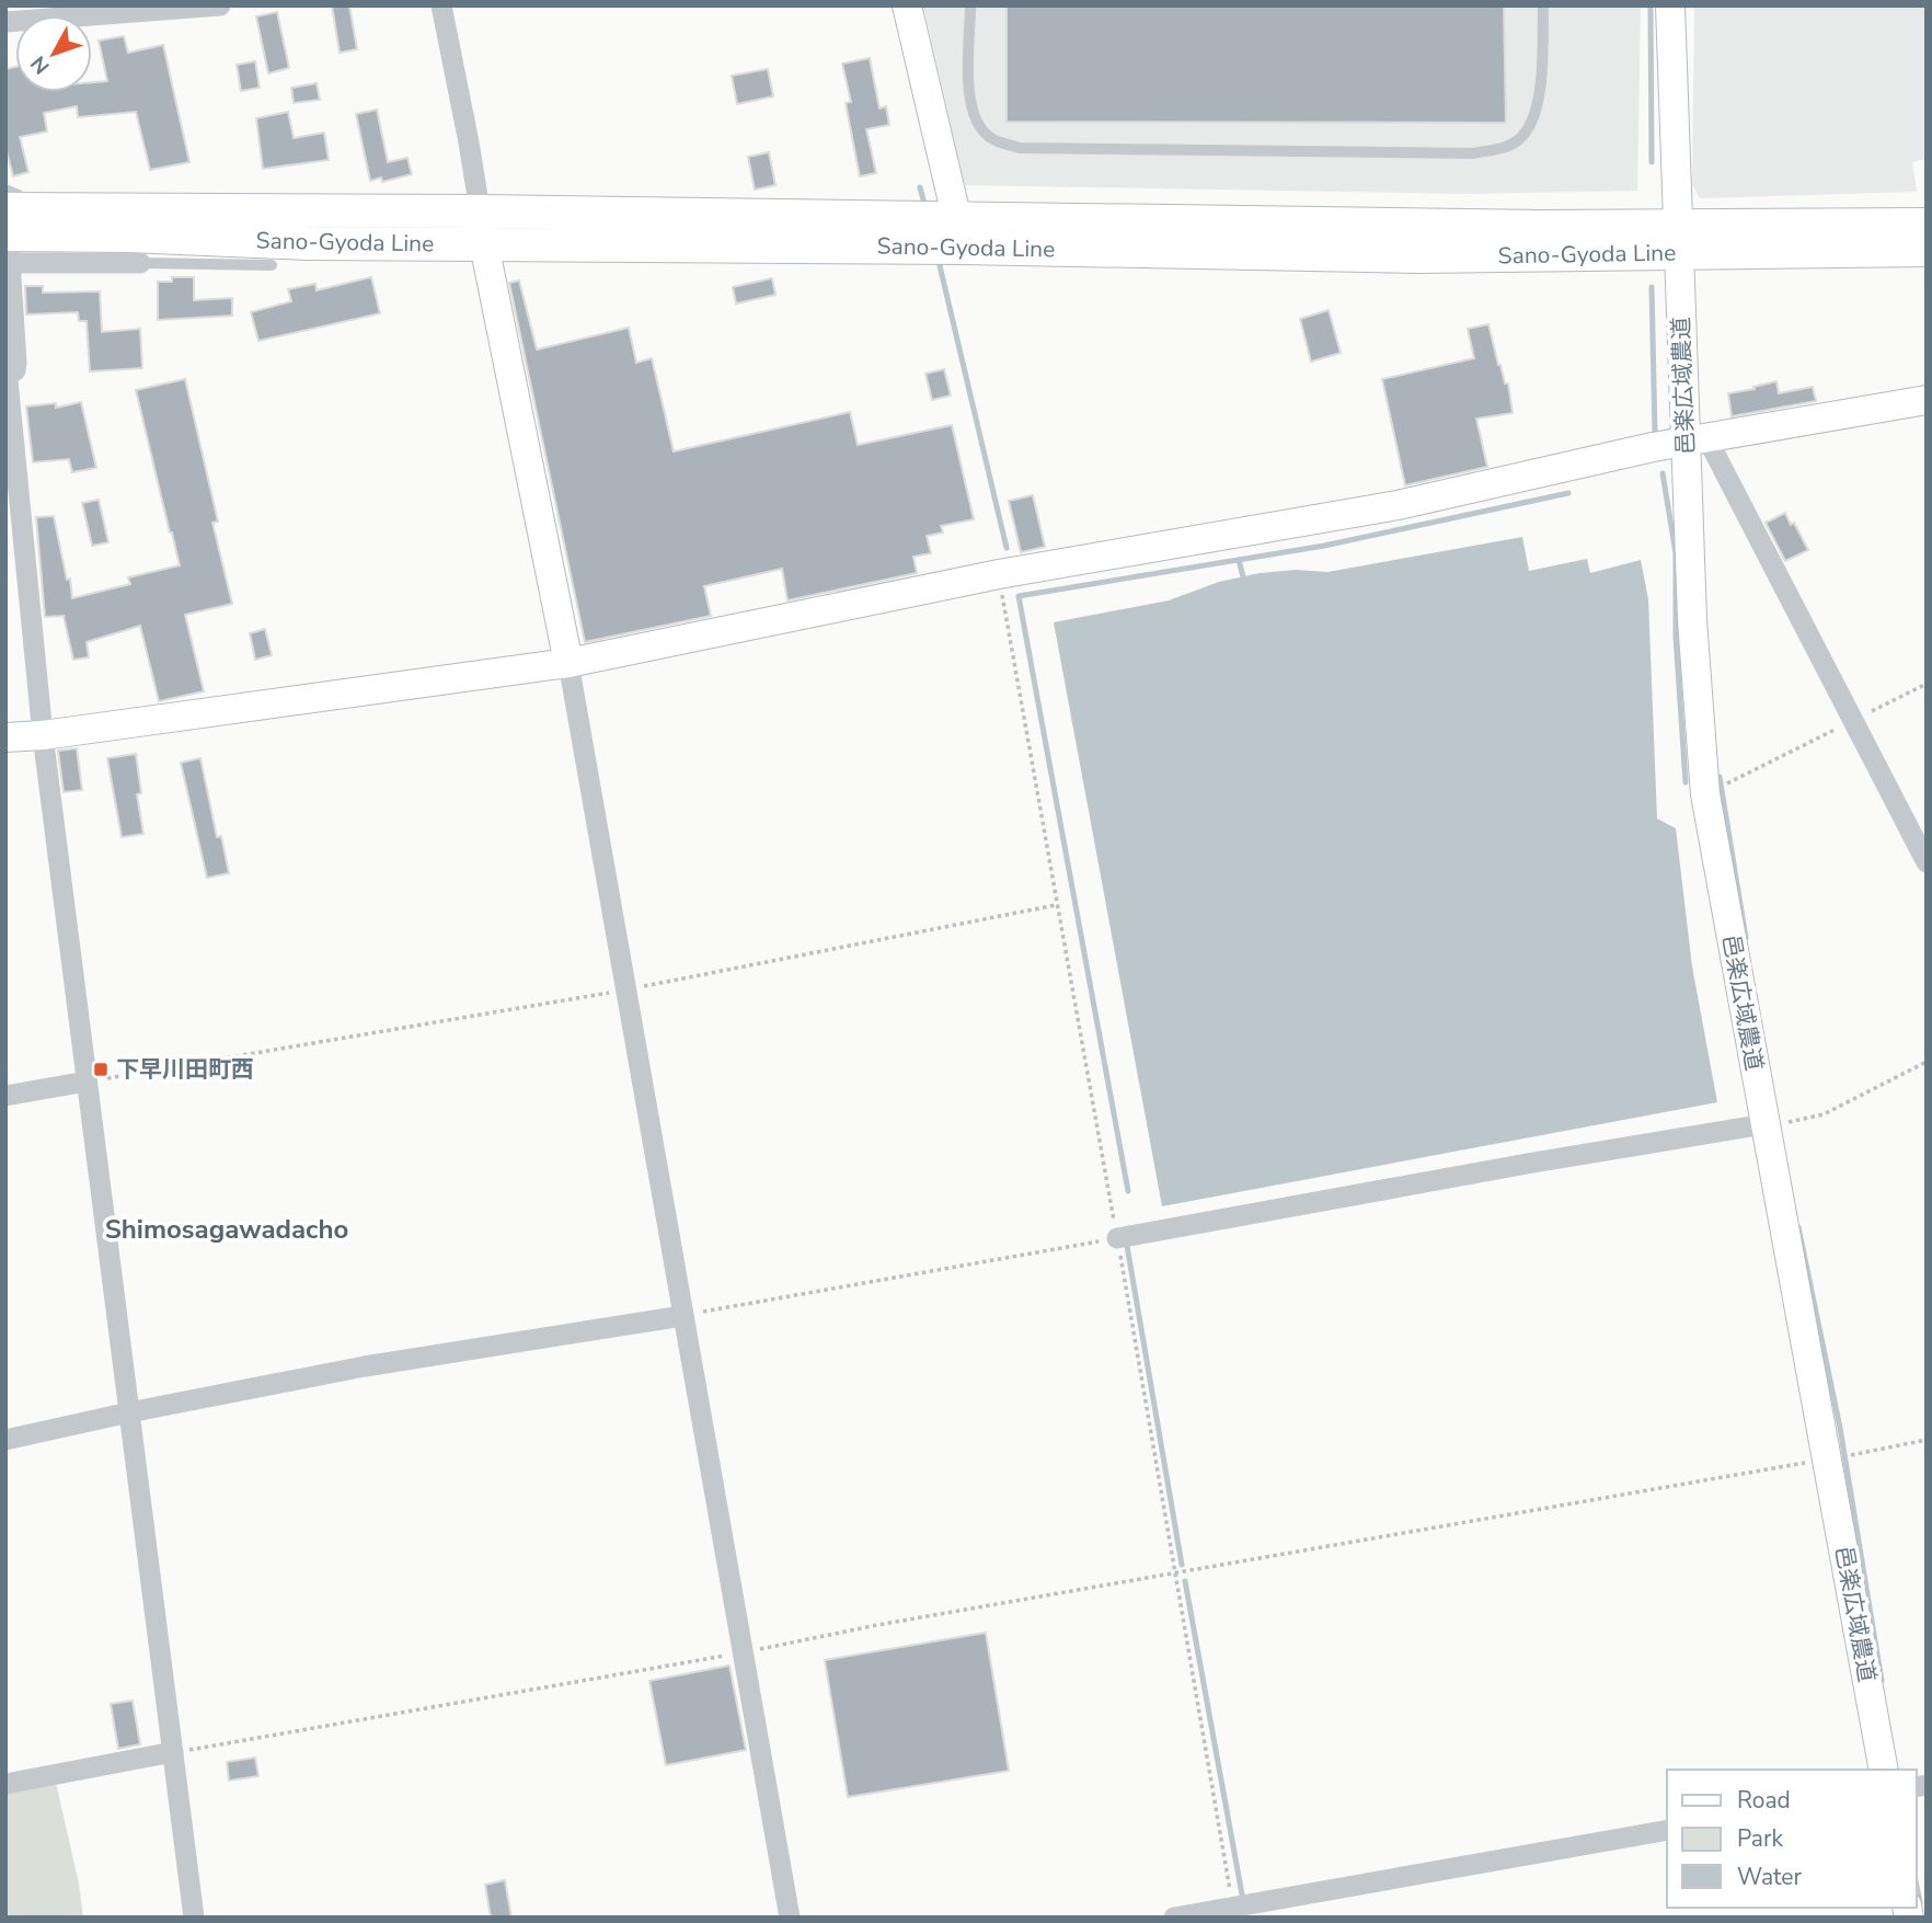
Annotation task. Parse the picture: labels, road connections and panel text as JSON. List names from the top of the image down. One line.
{"streets":{"main road":["Sano-Gyoda Line"],"street":["邑楽広域農道"]},"crossings":[["Sano-Gyoda Line","邑楽広域農道"]],"districts":["Shimosagawadacho"],"places":{"transit":["下早川田町西"]},"legend":["Road","Park","Water"],"north":"bottom left"}
